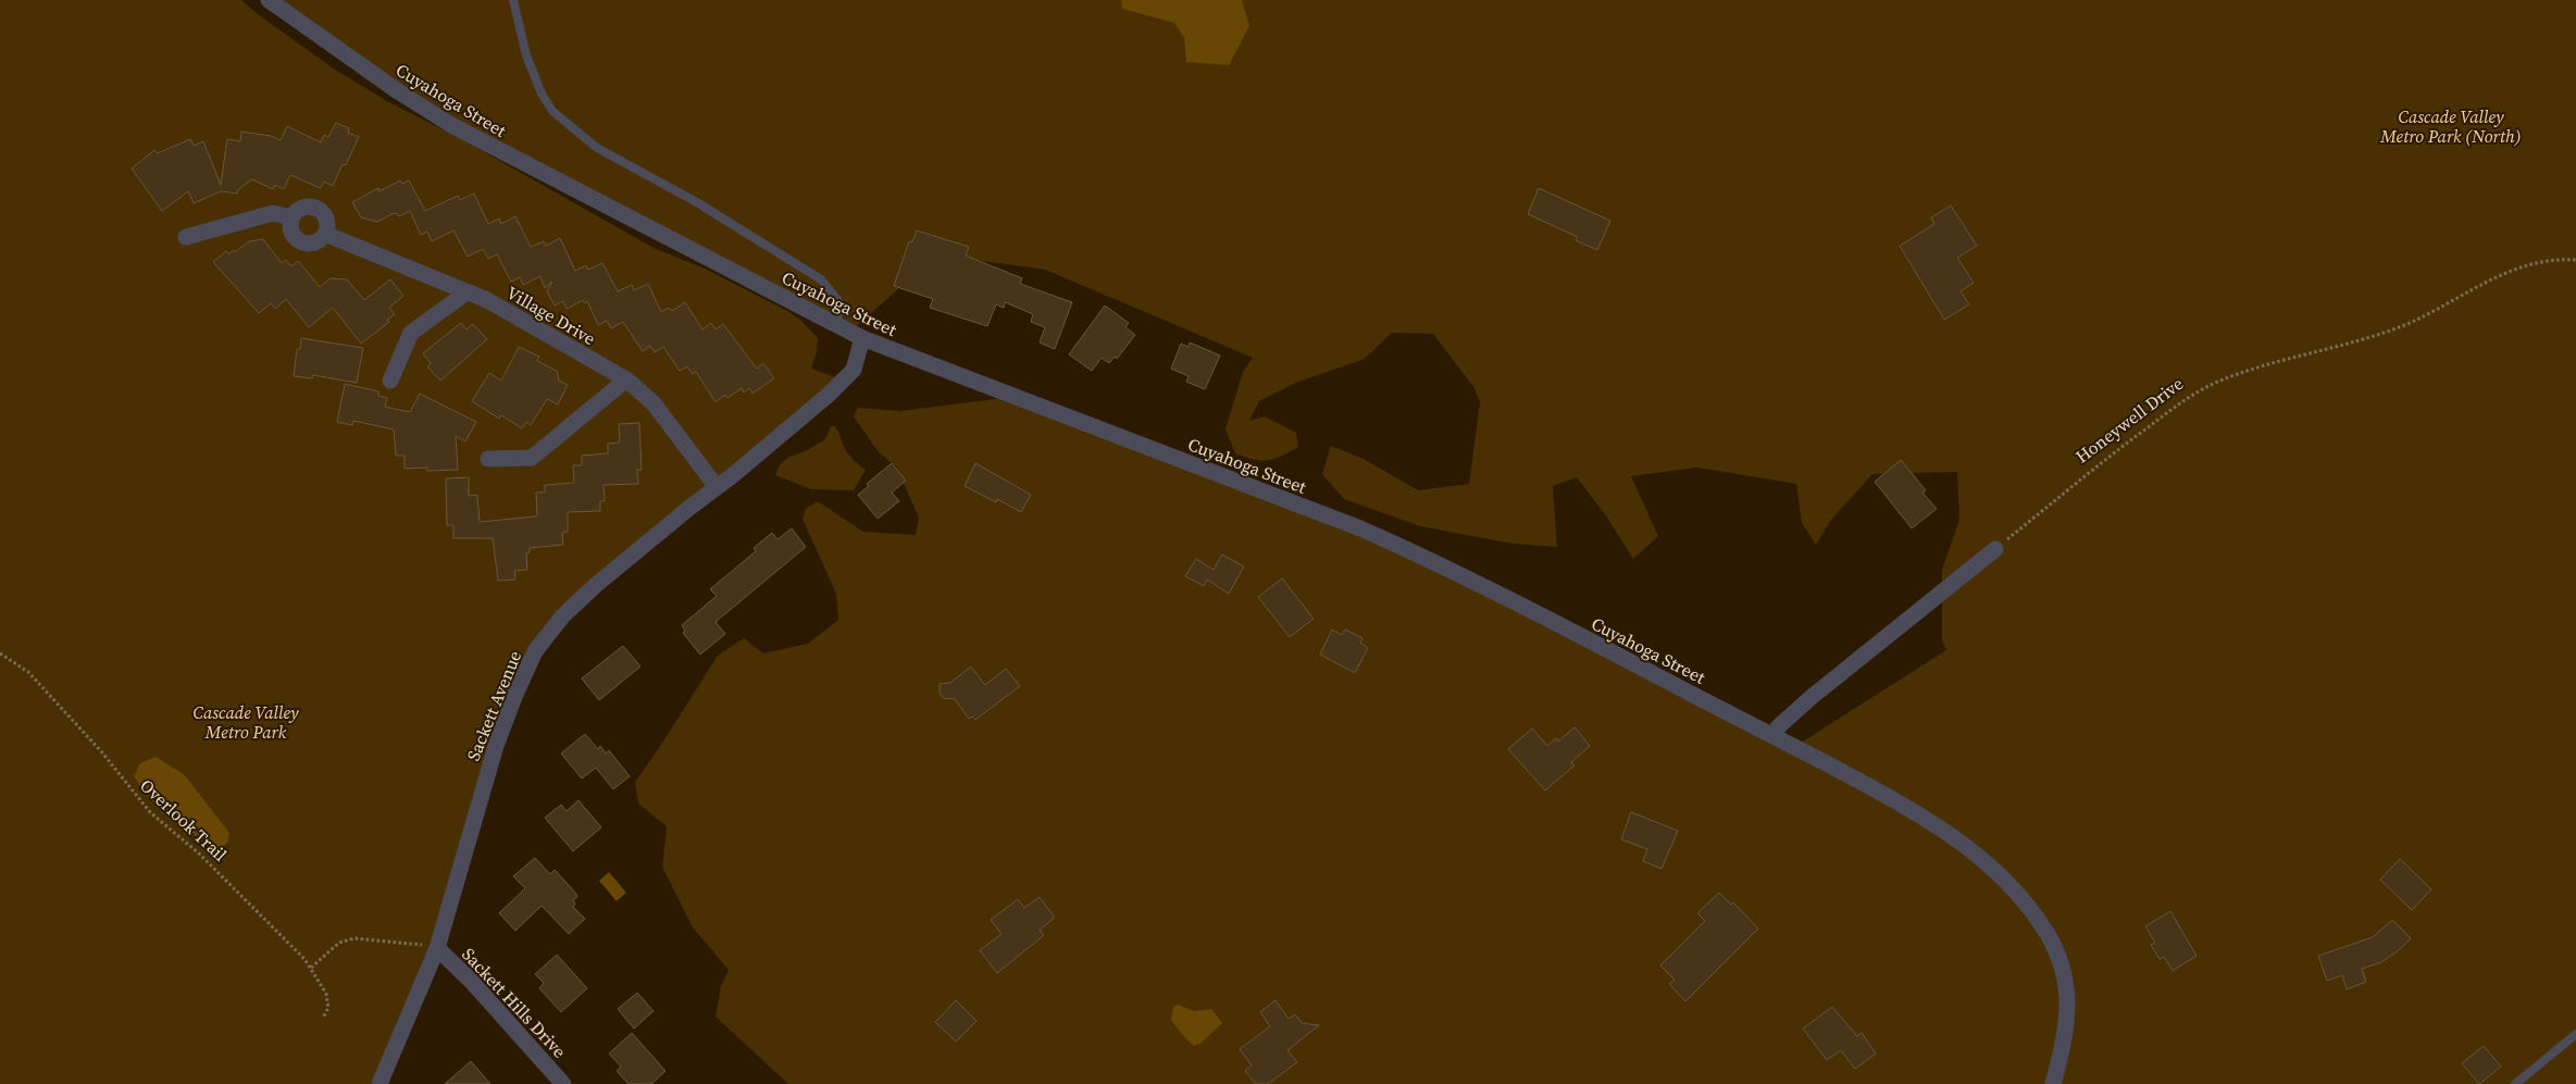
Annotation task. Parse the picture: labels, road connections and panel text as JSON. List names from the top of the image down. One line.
{"streets":{"street":["Cuyahoga Street","Village Drive","Sackett Avenue","Sackett Hills Drive"],"path":["Honeywell Drive","Overlook Trail"]},"crossings":[["Cuyahoga Street","Sackett Avenue"],["Village Drive","Sackett Avenue"],["Sackett Avenue","Sackett Hills Drive"]],"parks":["Cascade Valley Metro Park (North)","Cascade Valley Metro Park"]}
